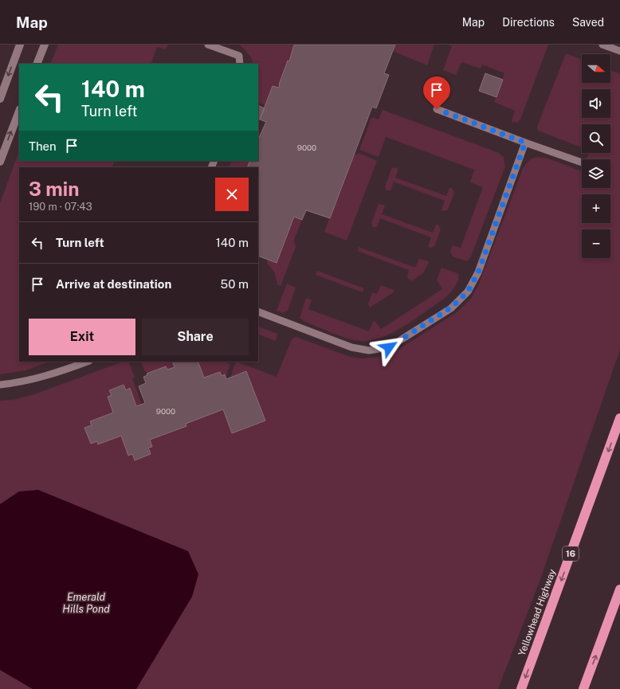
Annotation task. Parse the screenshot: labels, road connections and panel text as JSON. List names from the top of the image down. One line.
{"streets":{"highway":["16","Yellowhead Highway"]},"water":["Emerald Hills Pond"],"house_numbers":["9000","9000"],"north":"right","page":{"header":"Map","nav":["Map","Directions","Saved"],"map_buttons":["+","−"],"turn":["140 m","Turn left"],"then":"Then","heading":["3 min","190 m · 07:43"],"list":[{"name":"Turn left","value":"140 m"},{"name":"Arrive at destination","value":"50 m"}],"buttons":["Exit","Share"]}}
